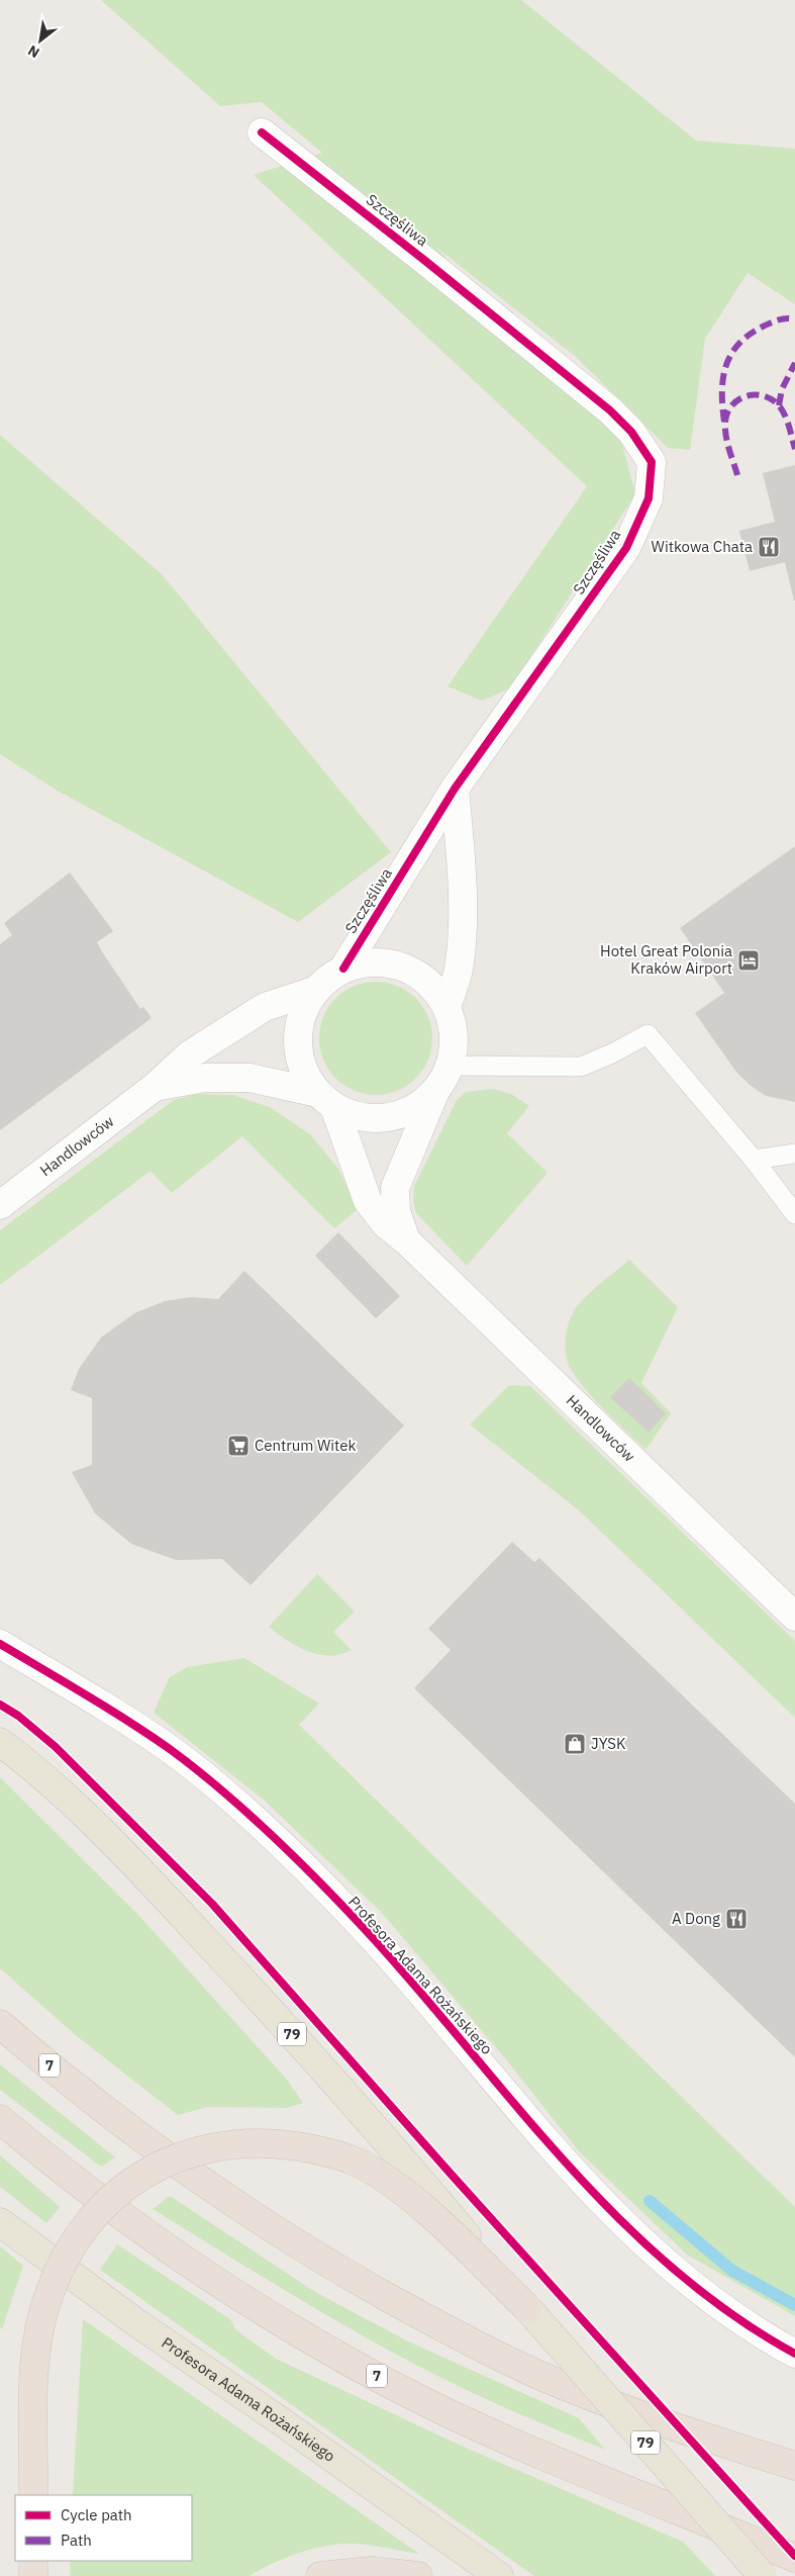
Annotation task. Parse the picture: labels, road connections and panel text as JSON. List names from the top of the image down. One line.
{"streets":{"highway":["7"],"main road":["Profesora Adama Rożańskiego","79"],"street":["Szczęśliwa","Handlowców"]},"crossings":[["Szczęśliwa","Handlowców"]],"places":{"restaurant":["Witkowa Chata","A Dong"],"hotel":["Hotel Great Polonia Kraków Airport"],"supermarket":["Centrum Witek"],"shop":["JYSK"]},"legend":["Cycle path","Path"],"north":"bottom left"}
